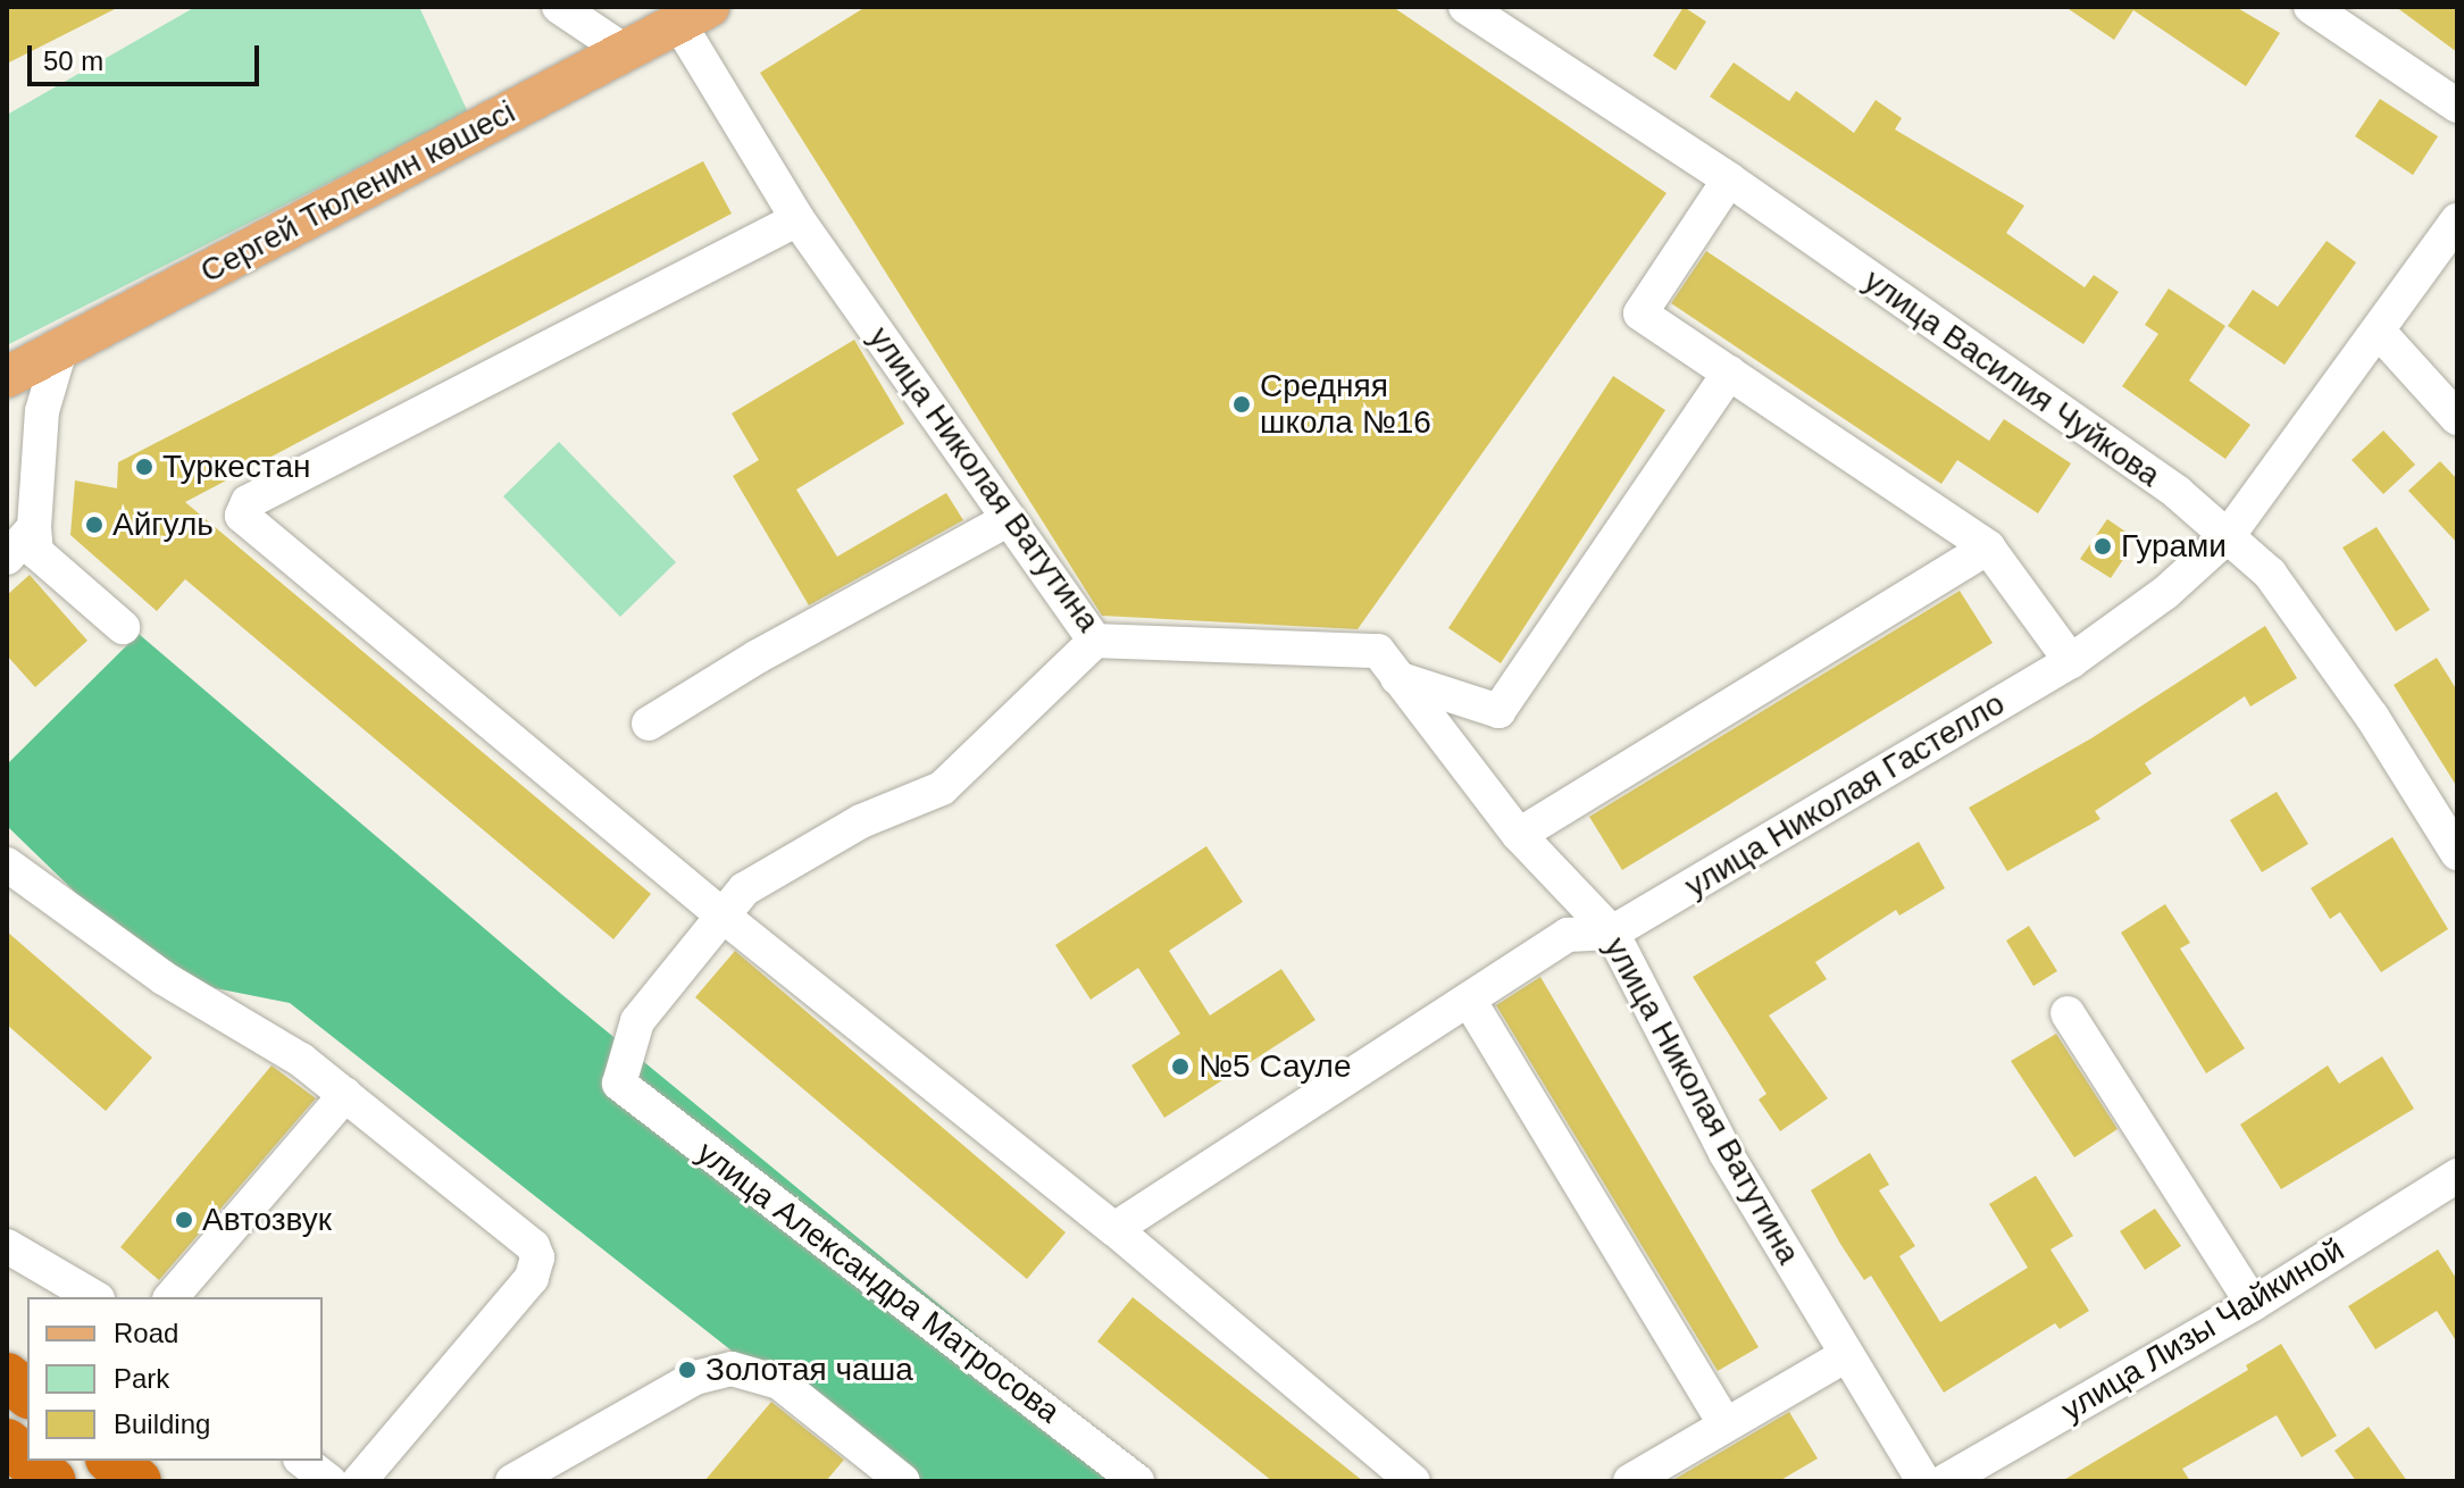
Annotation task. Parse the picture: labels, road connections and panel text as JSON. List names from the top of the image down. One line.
{"streets":{"main road":["Сергей Тюленин көшесі"],"street":["улица Василия Чуйкова","улица Николая Ватутина","улица Николая Гастелло","улица Александра Матросова","улица Лизы Чайкиной"]},"crossings":[["Сергей Тюленин көшесі","улица Николая Ватутина"],["улица Василия Чуйкова","улица Николая Гастелло"],["улица Николая Ватутина","улица Николая Гастелло"]],"places":["Средняя школа №16","Туркестан","Айгуль","Гурами","№5 Сауле","Автозвук","Золотая чаша"],"legend":["Road","Park","Building"],"scale_bar":"50 m"}
